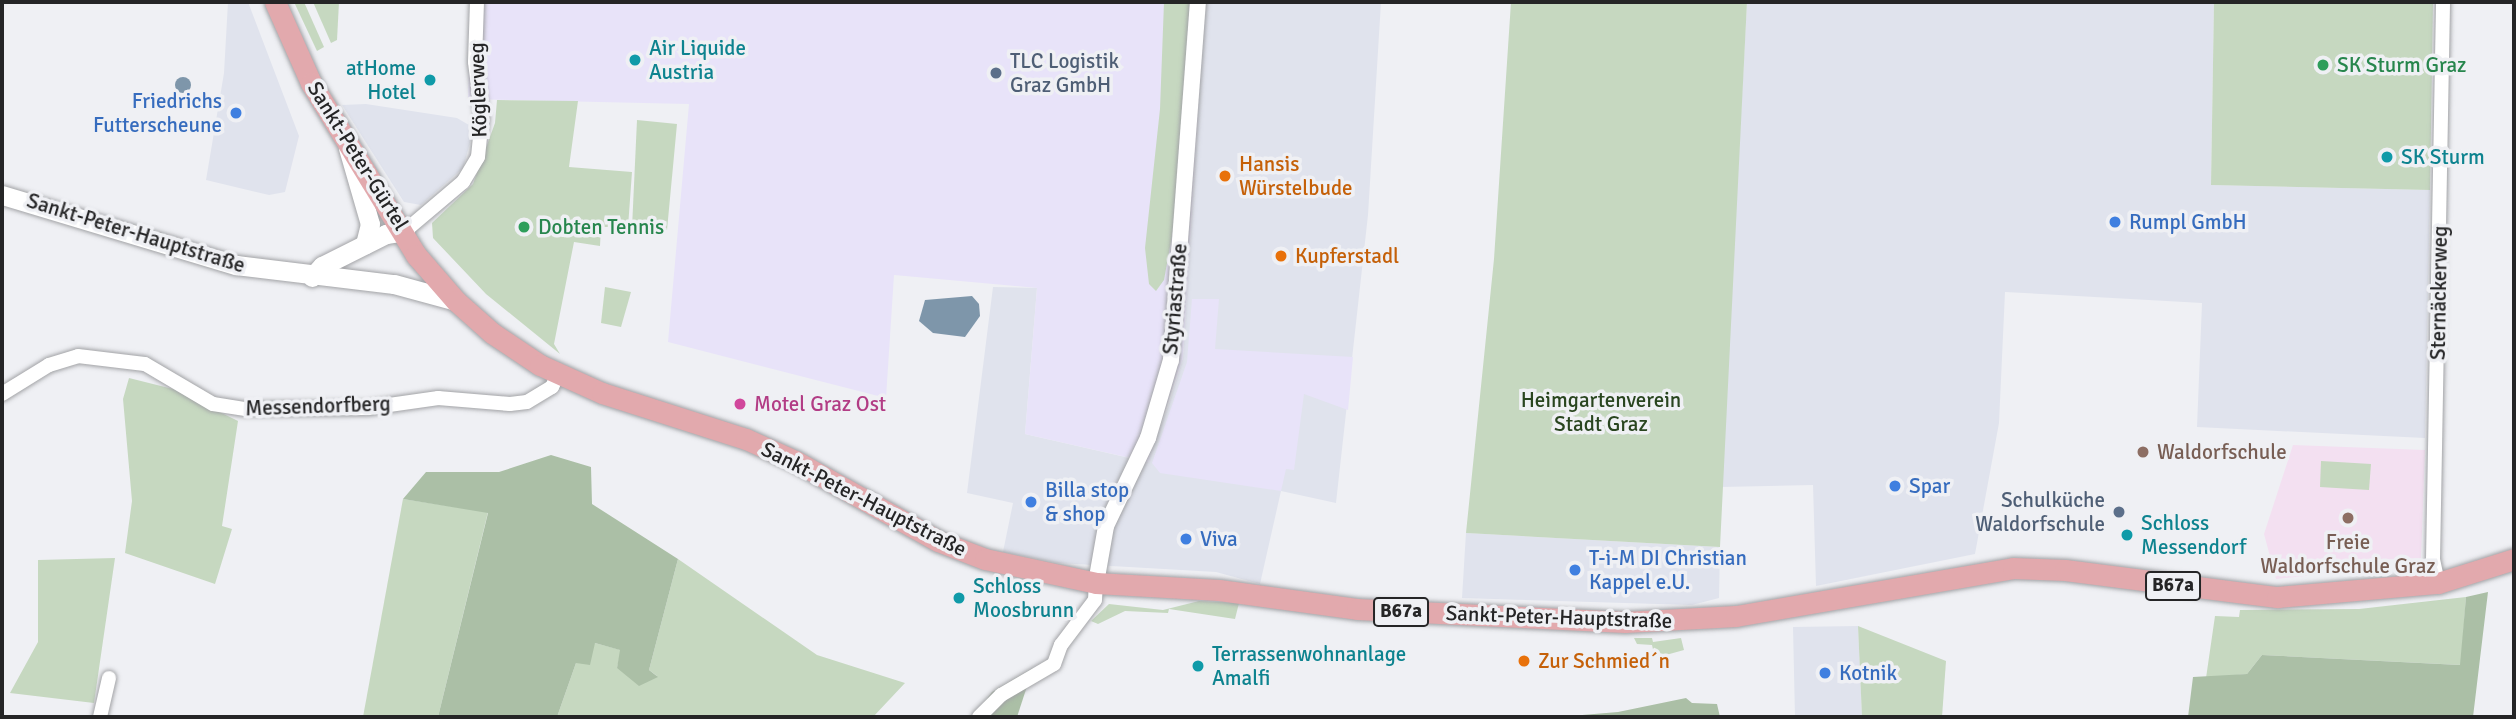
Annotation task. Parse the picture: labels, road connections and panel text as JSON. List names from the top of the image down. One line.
{"streets":{"main road":["Sankt-Peter-Gürtel","Sankt-Peter-Hauptstraße","B67a"],"street":["Köglerweg","Sternäckerweg","Styriastraße","Messendorfberg"]},"crossings":[["Köglerweg","Sankt-Peter-Gürtel"],["Sankt-Peter-Gürtel","Sankt-Peter-Hauptstraße"],["Sankt-Peter-Hauptstraße","Sternäckerweg"],["Sankt-Peter-Hauptstraße","Styriastraße"],["Sankt-Peter-Hauptstraße","Messendorfberg"]],"parks":["Heimgartenverein Stadt Graz"],"places":["Air Liquide Austria","SK Sturm Graz","TLC Logistik Graz GmbH","atHome Hotel","Friedrichs Futterscheune","SK Sturm","Hansis Würstelbude","Rumpl GmbH","Dobten Tennis","Kupferstadl","Motel Graz Ost","Waldorfschule","Spar","Billa stop & shop","Schulküche Waldorfschule","Freie Waldorfschule Graz","Schloss Messendorf","Viva","T-i-M DI Christian Kappel e.U.","Schloss Moosbrunn","Zur Schmied´n","Terrassenwohnanlage Amalfi","Kotnik"]}
